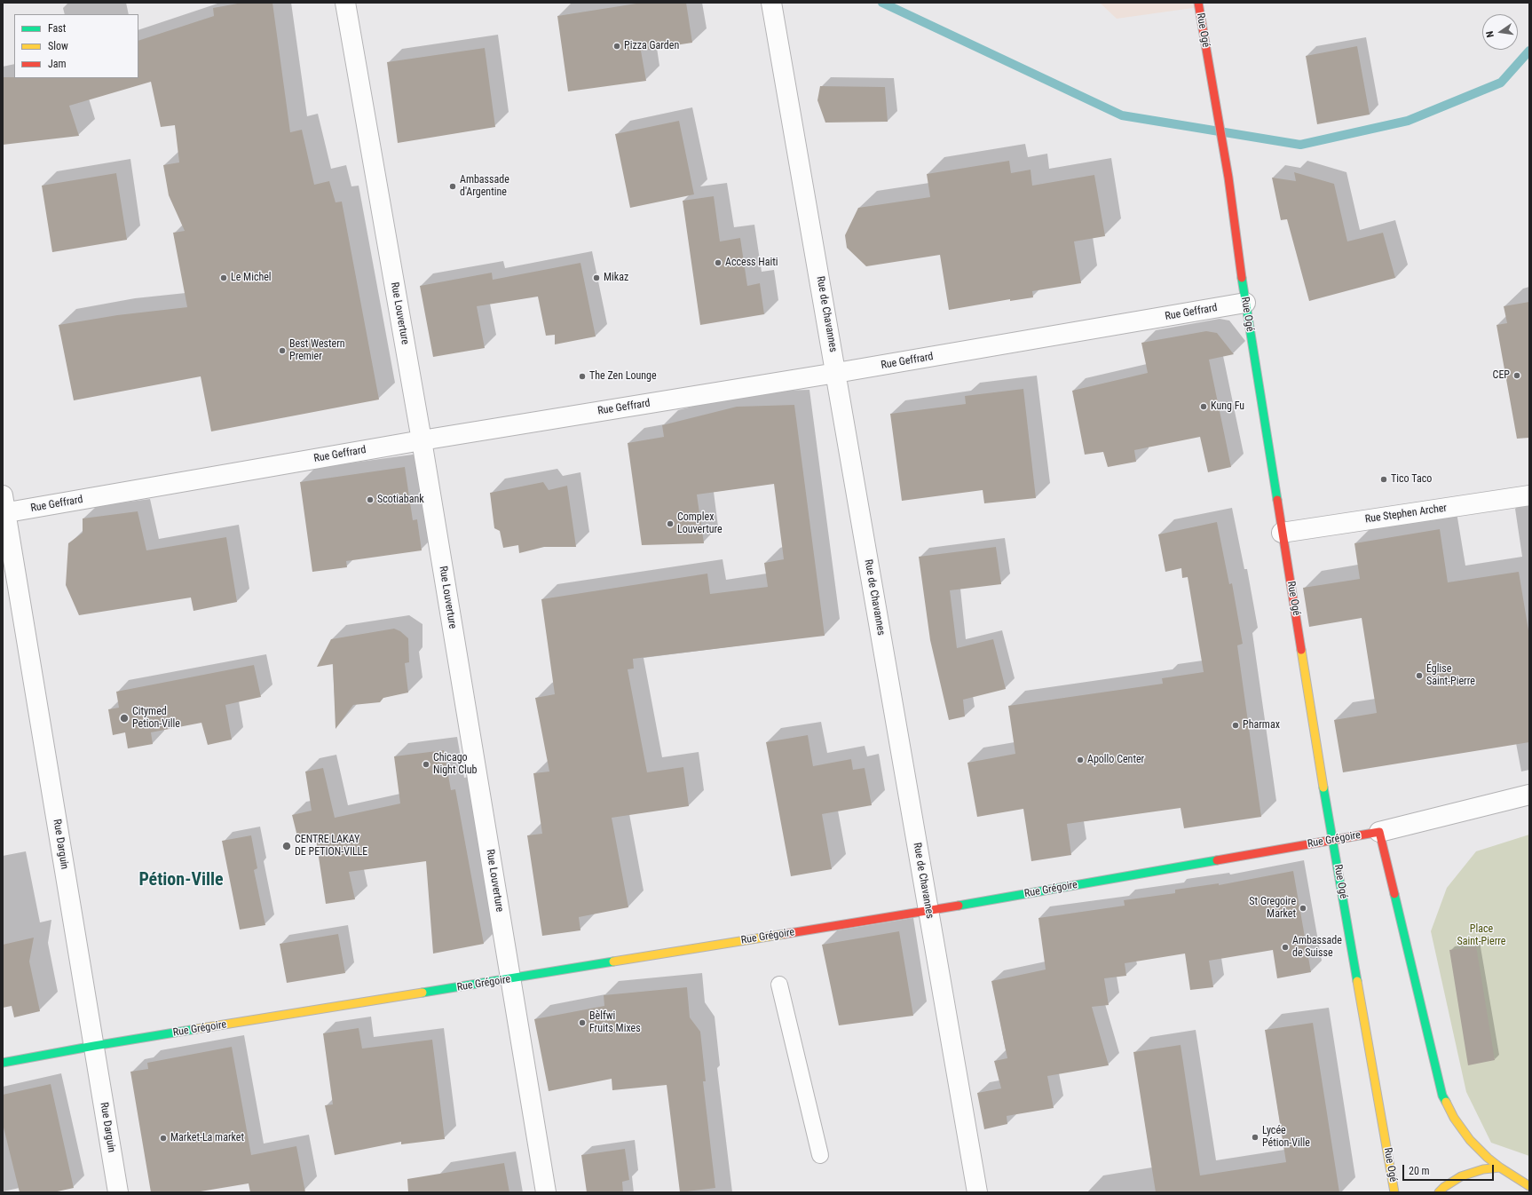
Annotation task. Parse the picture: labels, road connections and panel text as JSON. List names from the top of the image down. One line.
{"streets":{"main road":["Rue Ogé","Rue Grégoire"],"street":["Rue Geffrard","Rue Louverture","Rue de Chavannes","Rue Stephen Archer","Rue Darguin"]},"crossings":[["Rue Ogé","Rue Geffrard"],["Rue Ogé","Rue Stephen Archer"],["Rue Ogé","Rue Grégoire"],["Rue Geffrard","Rue Louverture"],["Rue Geffrard","Rue de Chavannes"],["Rue Geffrard","Rue Darguin"],["Rue Louverture","Rue Grégoire"],["Rue de Chavannes","Rue Grégoire"],["Rue Grégoire","Rue Darguin"]],"districts":["Pétion-Ville"],"parks":["Place Saint-Pierre"],"places":["Pizza Garden","Ambassade d'Argentine","Access Haiti","Le Michel","Mikaz","Best Western Premier","CEP","The Zen Lounge","Kung Fu","Tico Taco","Scotiabank","Complex Louverture","Église Saint-Pierre","Citymed Petion-Ville","Pharmax","Apollo Center","Chicago Night Club","CENTRE LAKAY DE PETION-VILLE","St Gregoire Market","Ambassade de Suisse","Bèlfwi Fruits Mixes","Lycée Pétion-Ville","Market-La market"],"legend":["Fast","Slow","Jam"],"scale_bar":"20 m","north":"left"}
